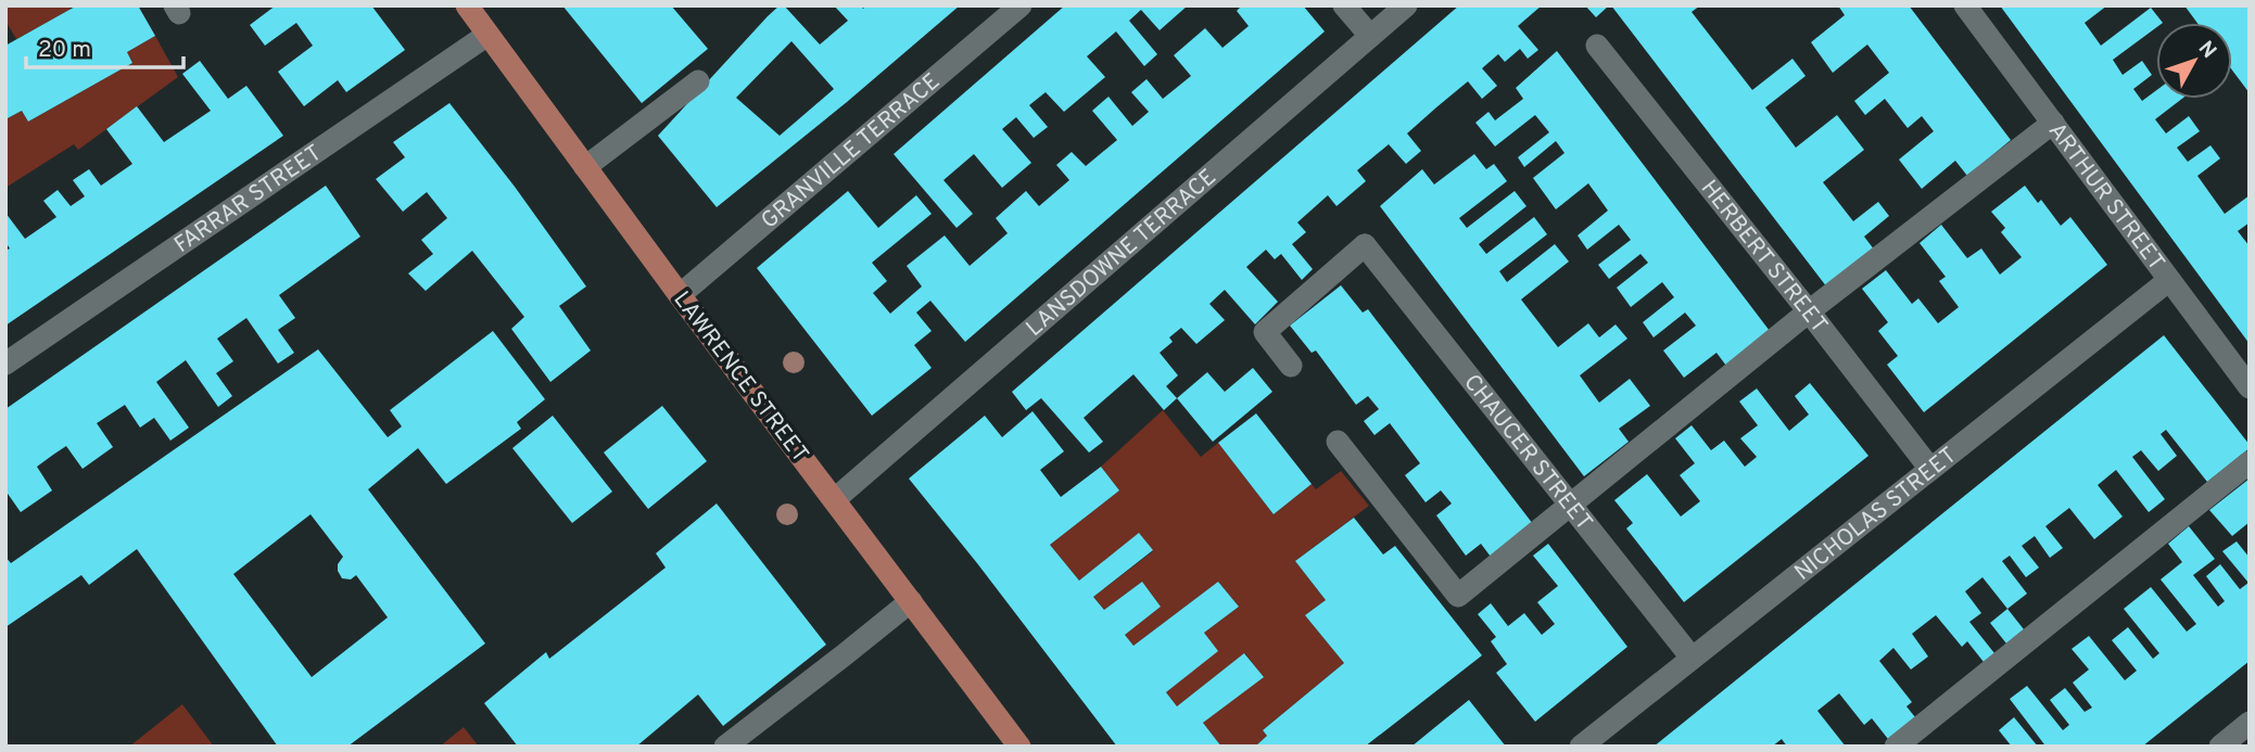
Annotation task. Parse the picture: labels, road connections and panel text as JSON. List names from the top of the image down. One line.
{"streets":{"main road":["LAWRENCE STREET"],"street":["GRANVILLE TERRACE","ARTHUR STREET","FARRAR STREET","LANSDOWNE TERRACE","HERBERT STREET","CHAUCER STREET","NICHOLAS STREET"]},"crossings":[["GRANVILLE TERRACE","LAWRENCE STREET"],["ARTHUR STREET","NICHOLAS STREET"],["FARRAR STREET","LAWRENCE STREET"],["LANSDOWNE TERRACE","LAWRENCE STREET"],["HERBERT STREET","NICHOLAS STREET"],["CHAUCER STREET","NICHOLAS STREET"]],"scale_bar":"20 m","north":"top right"}
